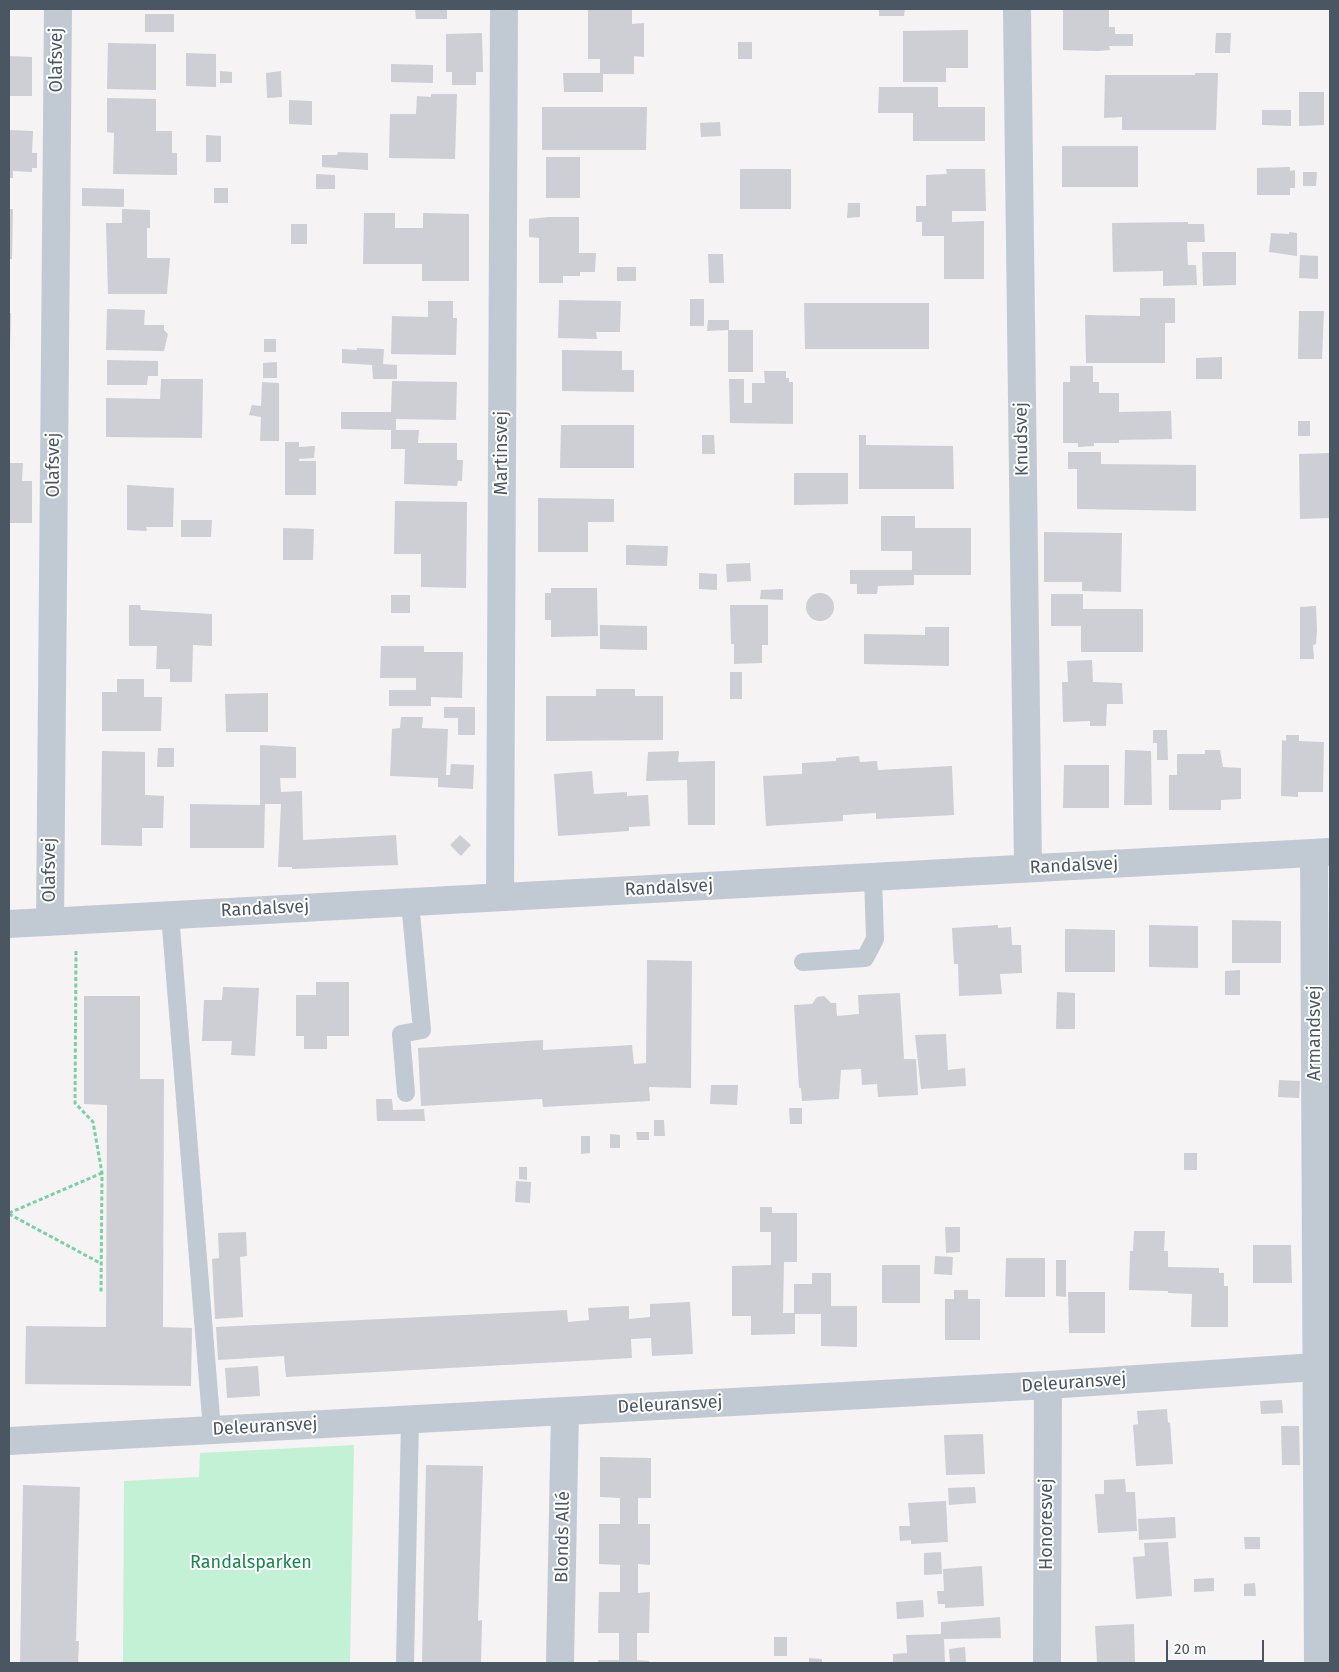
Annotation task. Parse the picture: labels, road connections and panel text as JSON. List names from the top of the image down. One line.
{"streets":{"street":["Olafsvej","Knudsvej","Martinsvej","Randalsvej","Armandsvej","Deleuransvej","Honoresvej","Blonds Allé"]},"crossings":[["Olafsvej","Randalsvej"],["Knudsvej","Randalsvej"],["Martinsvej","Randalsvej"],["Randalsvej","Armandsvej"],["Armandsvej","Deleuransvej"],["Deleuransvej","Honoresvej"],["Deleuransvej","Blonds Allé"]],"parks":["Randalsparken"],"scale_bar":"20 m"}
